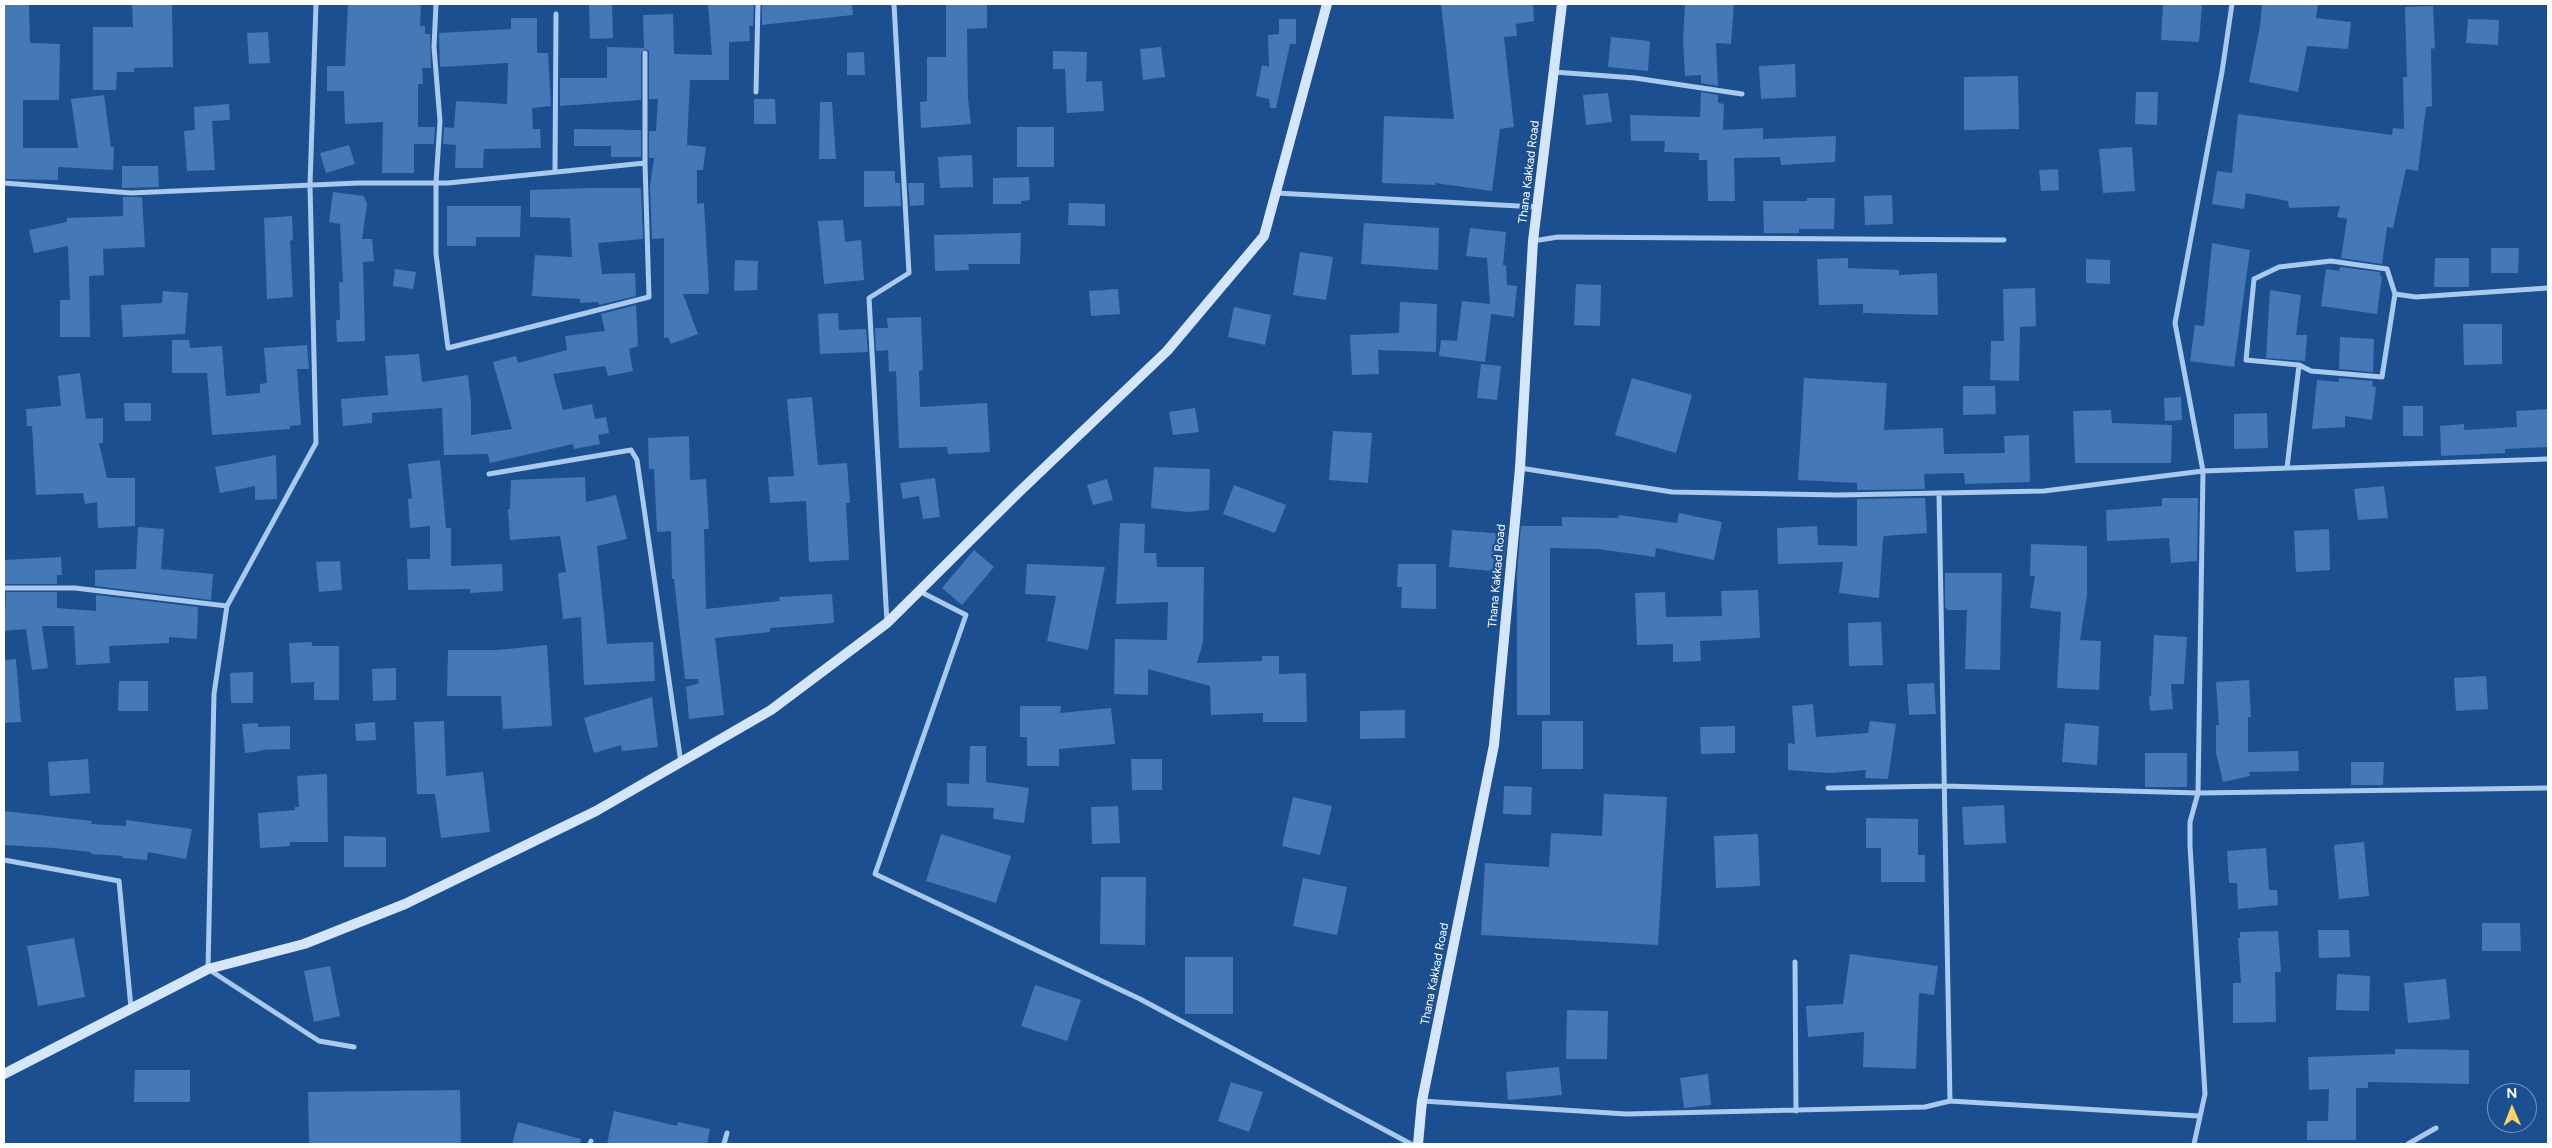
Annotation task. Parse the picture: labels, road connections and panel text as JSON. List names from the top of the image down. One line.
{"streets":{"main road":["Thana Kakkad Road"]},"north":"top"}
